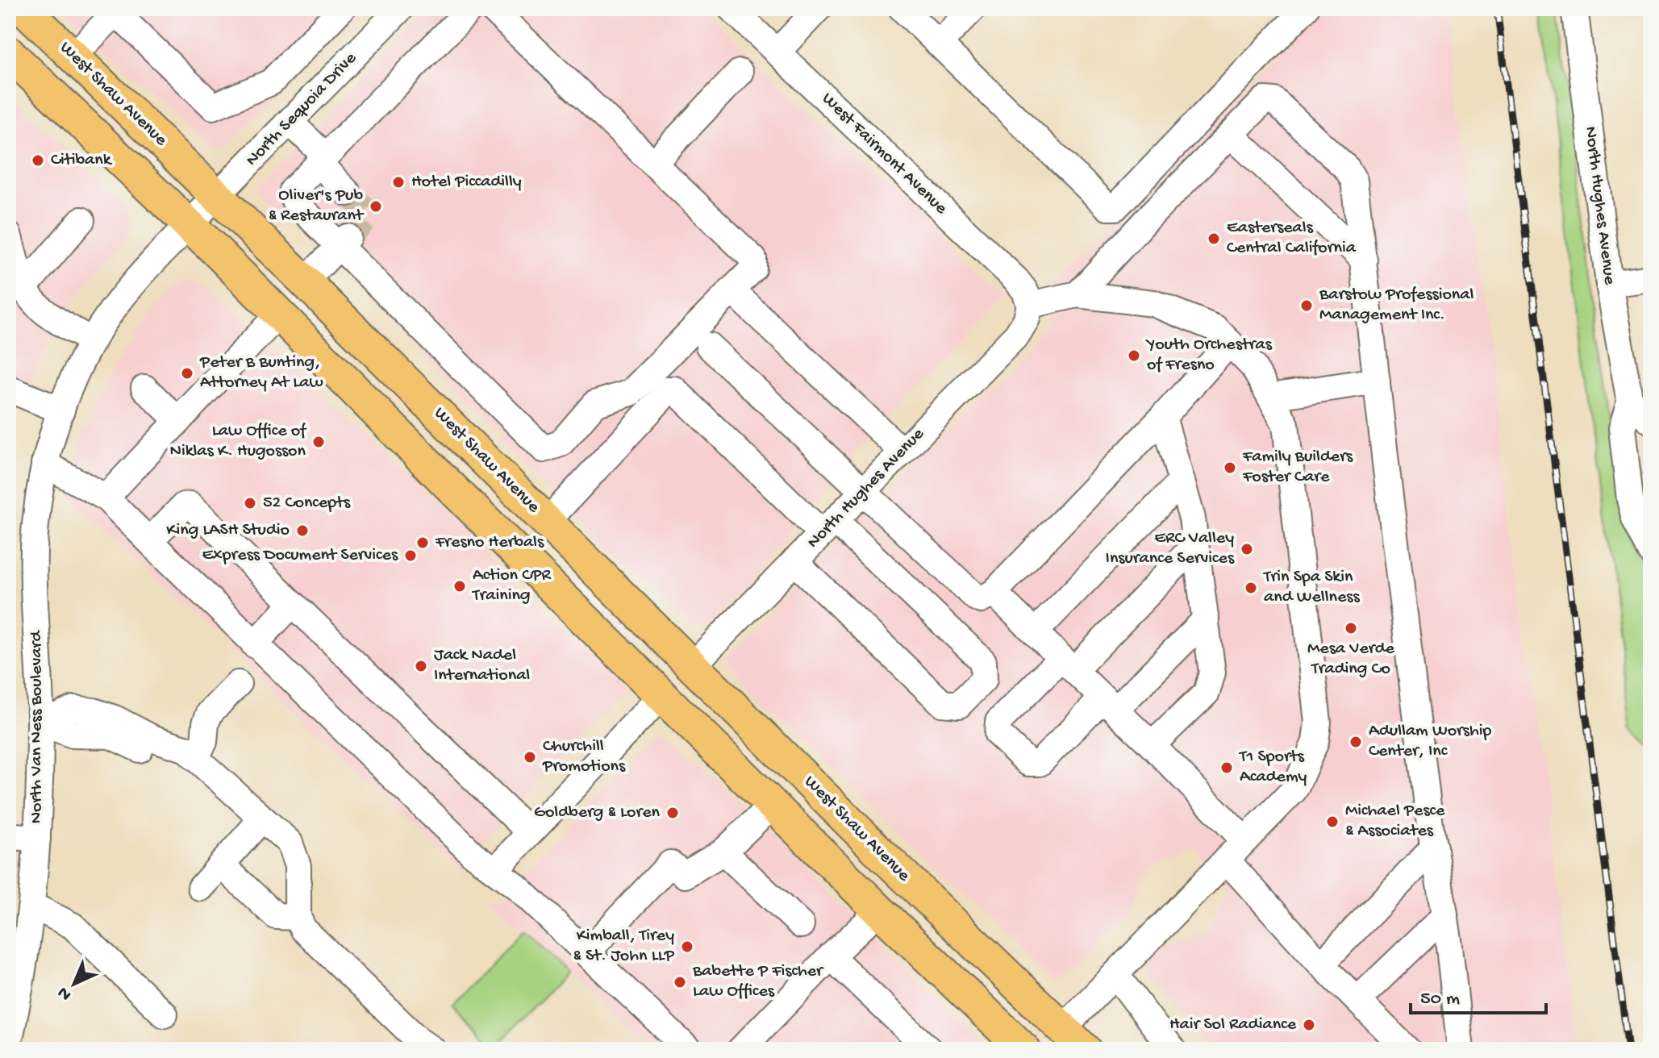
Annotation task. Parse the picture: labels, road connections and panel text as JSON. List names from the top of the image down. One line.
{"streets":{"main road":["West Shaw Avenue"],"street":["North Sequoia Drive","West Fairmont Avenue","North Hughes Avenue","North Van Ness Boulevard"]},"crossings":[["West Shaw Avenue","North Sequoia Drive"],["West Shaw Avenue","North Hughes Avenue"],["West Shaw Avenue","North Van Ness Boulevard"],["North Sequoia Drive","North Van Ness Boulevard"],["West Fairmont Avenue","North Hughes Avenue"]],"places":["Citibank","Hotel Piccadilly","Oliver's Pub & Restaurant","Easterseals Central California","Barstow Professional Management Inc.","Youth Orchestras of Fresno","Peter B Bunting, Attorney At Law","Law Office of Niklas K. Hugosson","Family Builders Foster Care","52 Concepts","King LASH Studio","Fresno Herbals","ERC Valley Insurance Services","Express Document Services","Action CPR Training","Trin Spa Skin and Wellness","Mesa Verde Trading Co","Jack Nadel International","Adullam Worship Center, Inc","Churchill Promotions","T1 Sports Academy","Goldberg & Loren","Michael Pesce & Associates","Kimball, Tirey & St. John LLP","Babette P Fischer Law Offices","Hair Sol Radiance"],"scale_bar":"50 m","north":"bottom left"}
